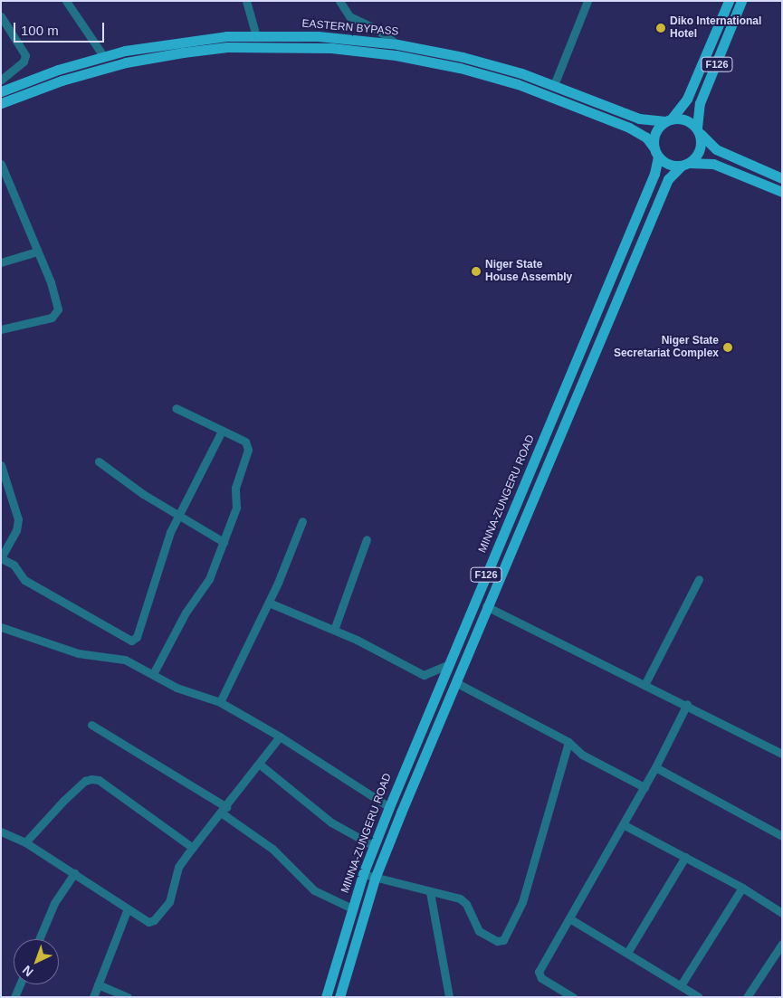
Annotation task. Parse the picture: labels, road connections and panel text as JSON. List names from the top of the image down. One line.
{"streets":{"main road":["EASTERN BYPASS","F126","MINNA-ZUNGERU ROAD"]},"crossings":[["EASTERN BYPASS","F126"],["EASTERN BYPASS","MINNA-ZUNGERU ROAD"],["F126","MINNA-ZUNGERU ROAD"]],"places":["Diko International Hotel","Niger State House Assembly","Niger State Secretariat Complex"],"scale_bar":"100 m","north":"bottom left"}
